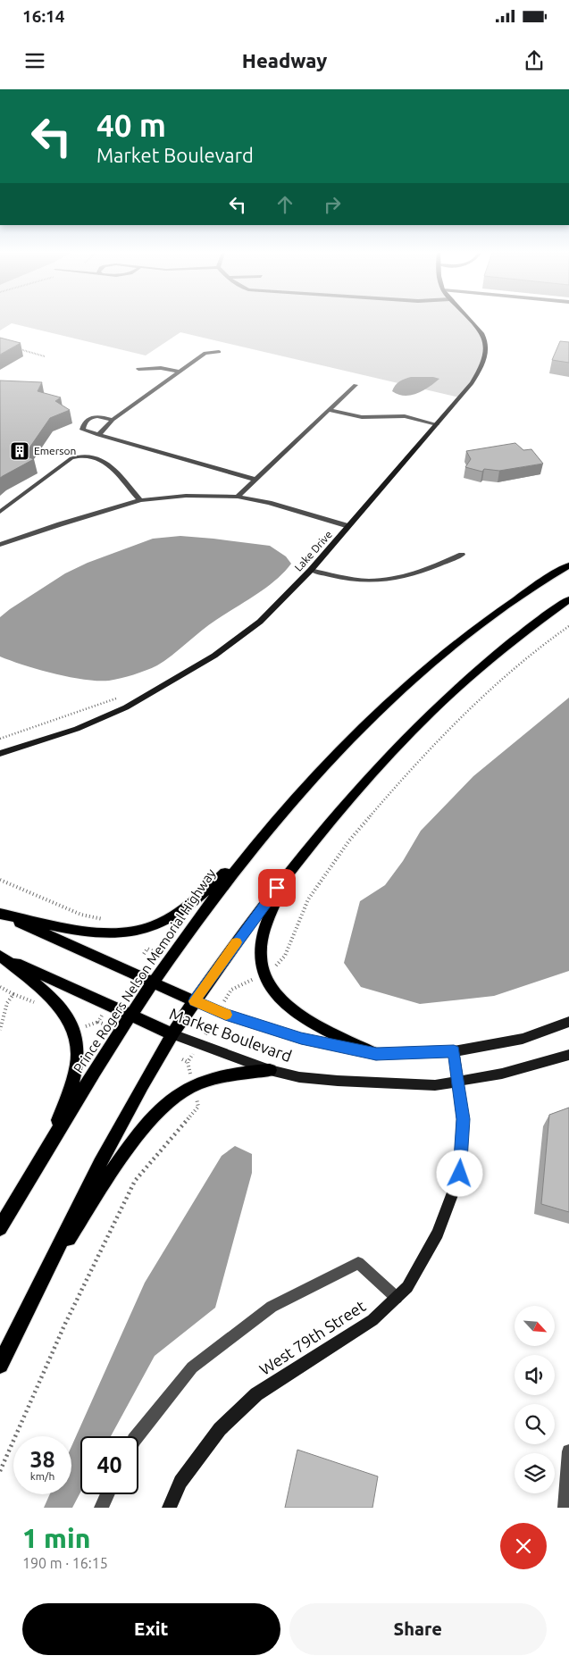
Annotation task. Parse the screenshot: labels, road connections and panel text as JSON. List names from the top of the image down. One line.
{"streets":{"main road":["Prince Rogers Nelson Memorial Highway","Market Boulevard"],"street":["Lake Drive","West 79th Street"]},"crossings":[["Prince Rogers Nelson Memorial Highway","Market Boulevard"],["Market Boulevard","West 79th Street"]],"places":{"building":["Emerson"]},"north":"bottom right","page":{"status":"16:14","header":"Headway","turn":["40 m","Market Boulevard"],"speed":"38 km/h","limit":"40","heading":["1 min","190 m · 16:15"],"buttons":["Exit","Share"]}}
